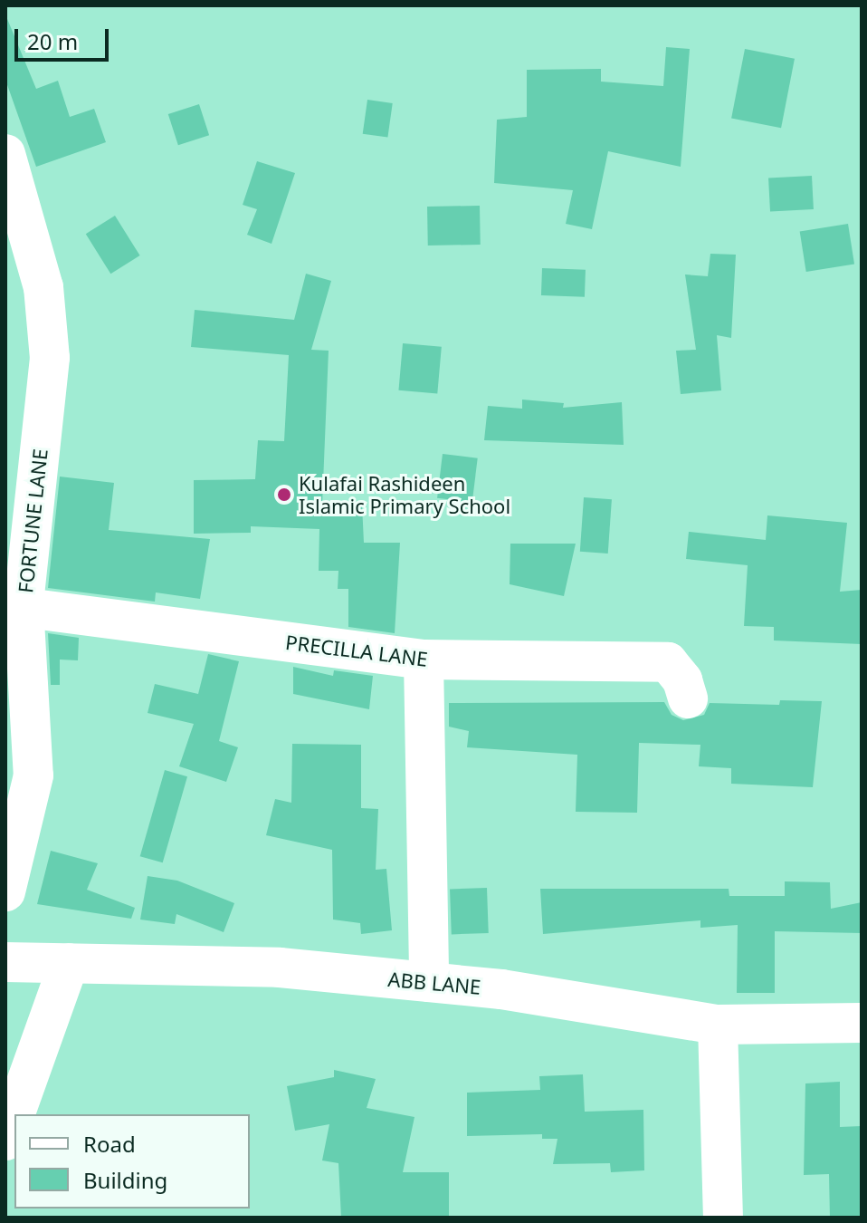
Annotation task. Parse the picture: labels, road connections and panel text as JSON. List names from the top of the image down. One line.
{"streets":{"street":["FORTUNE LANE","PRECILLA LANE","ABB LANE"]},"crossings":[["FORTUNE LANE","PRECILLA LANE"]],"places":["Kulafai Rashideen Islamic Primary School"],"legend":["Road","Building"],"scale_bar":"20 m"}
